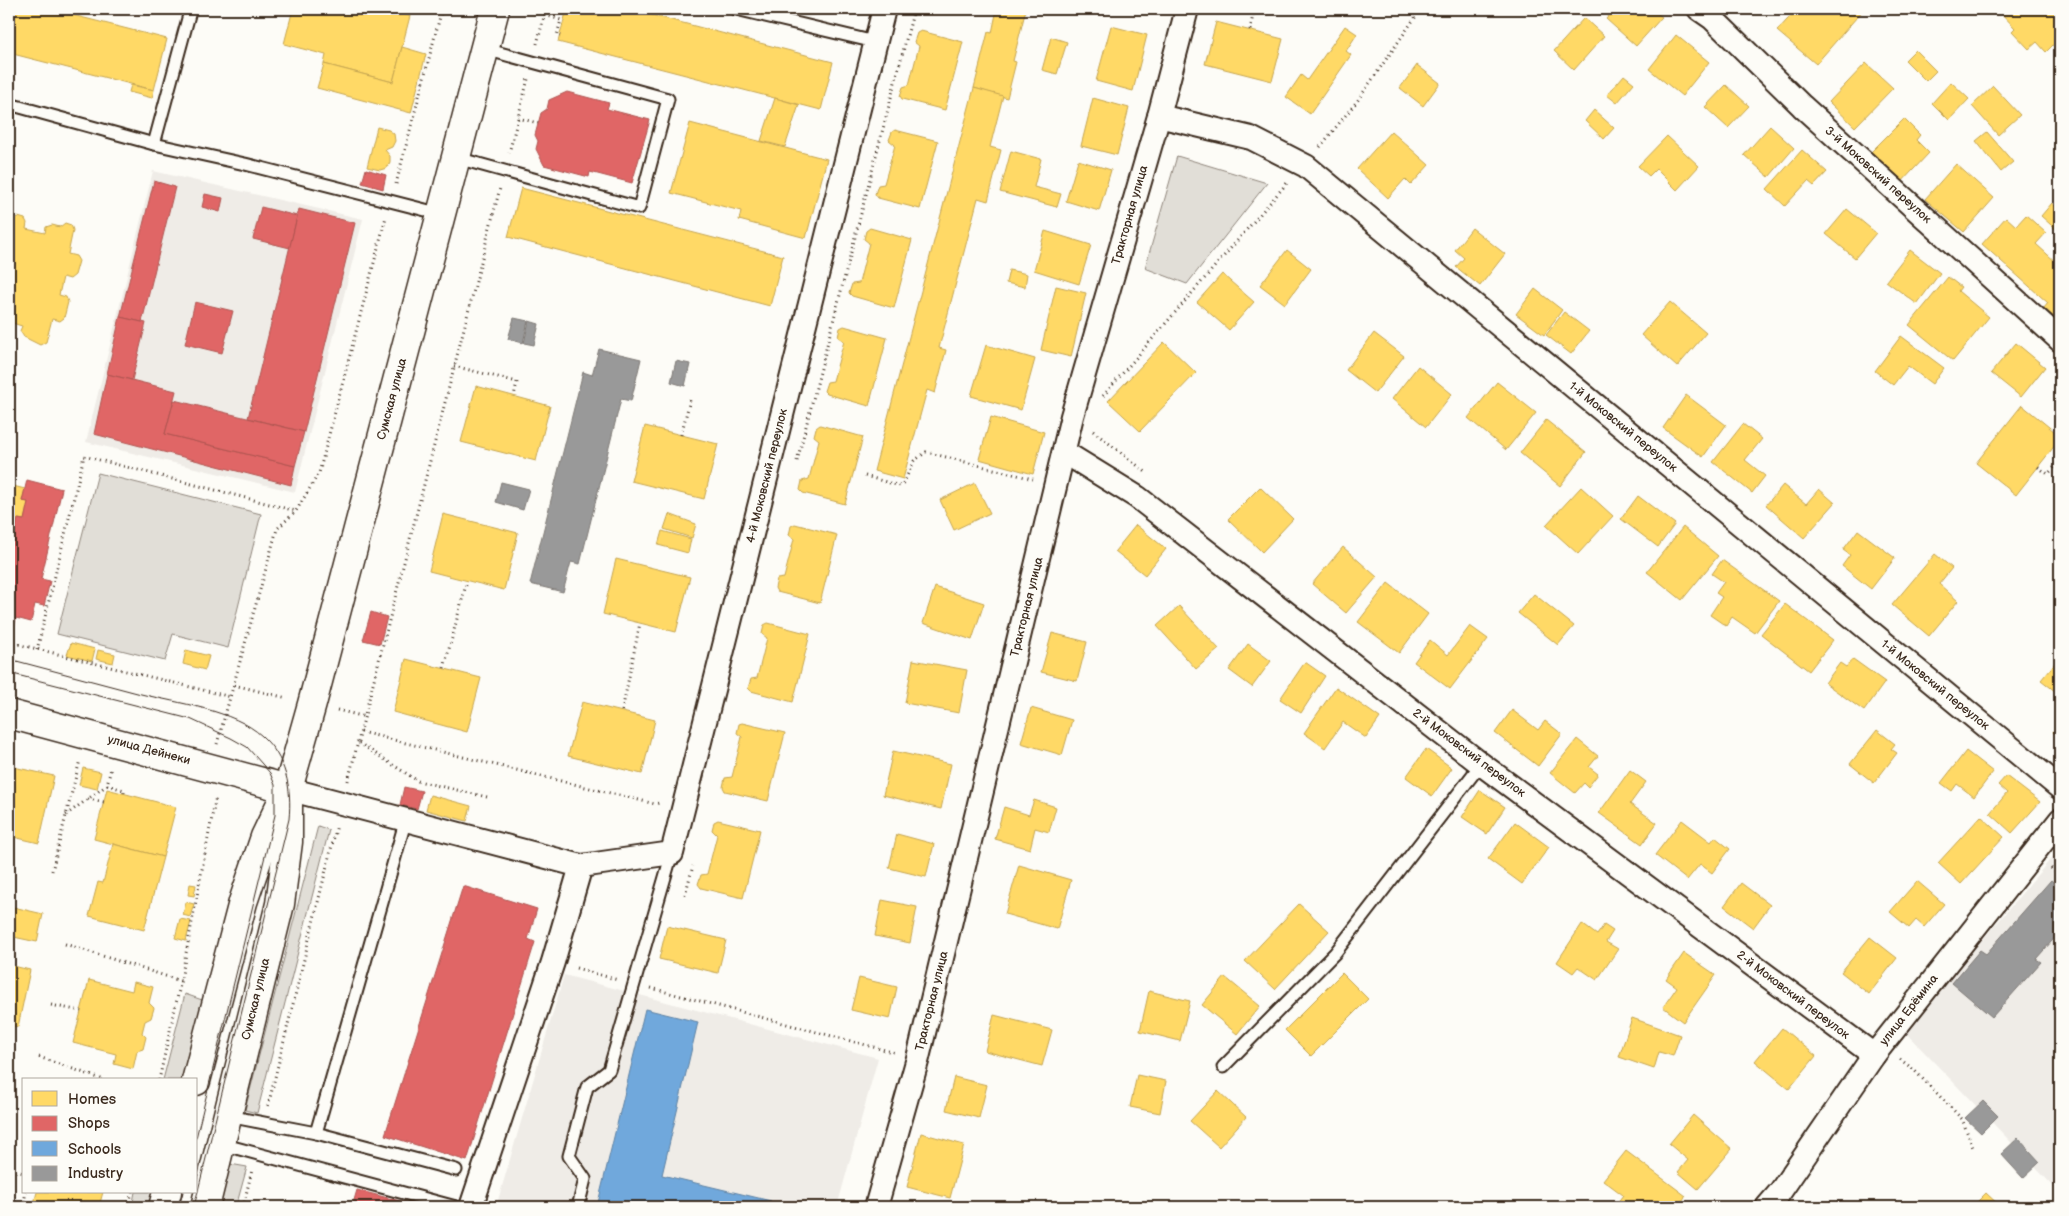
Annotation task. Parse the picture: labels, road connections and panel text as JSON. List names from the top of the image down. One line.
{"streets":{"main road":["Сумская улица","улица Дейнеки"],"street":["3-й Моковский переулок","Тракторная улица","1-й Моковский переулок","4-й Моковский переулок","2-й Моковский переулок","улица Ерёмина"]},"crossings":[["Тракторная улица","1-й Моковский переулок"],["Тракторная улица","2-й Моковский переулок"],["Сумская улица","улица Дейнеки"],["2-й Моковский переулок","улица Ерёмина"]],"legend":["Homes","Shops","Schools","Industry"]}
